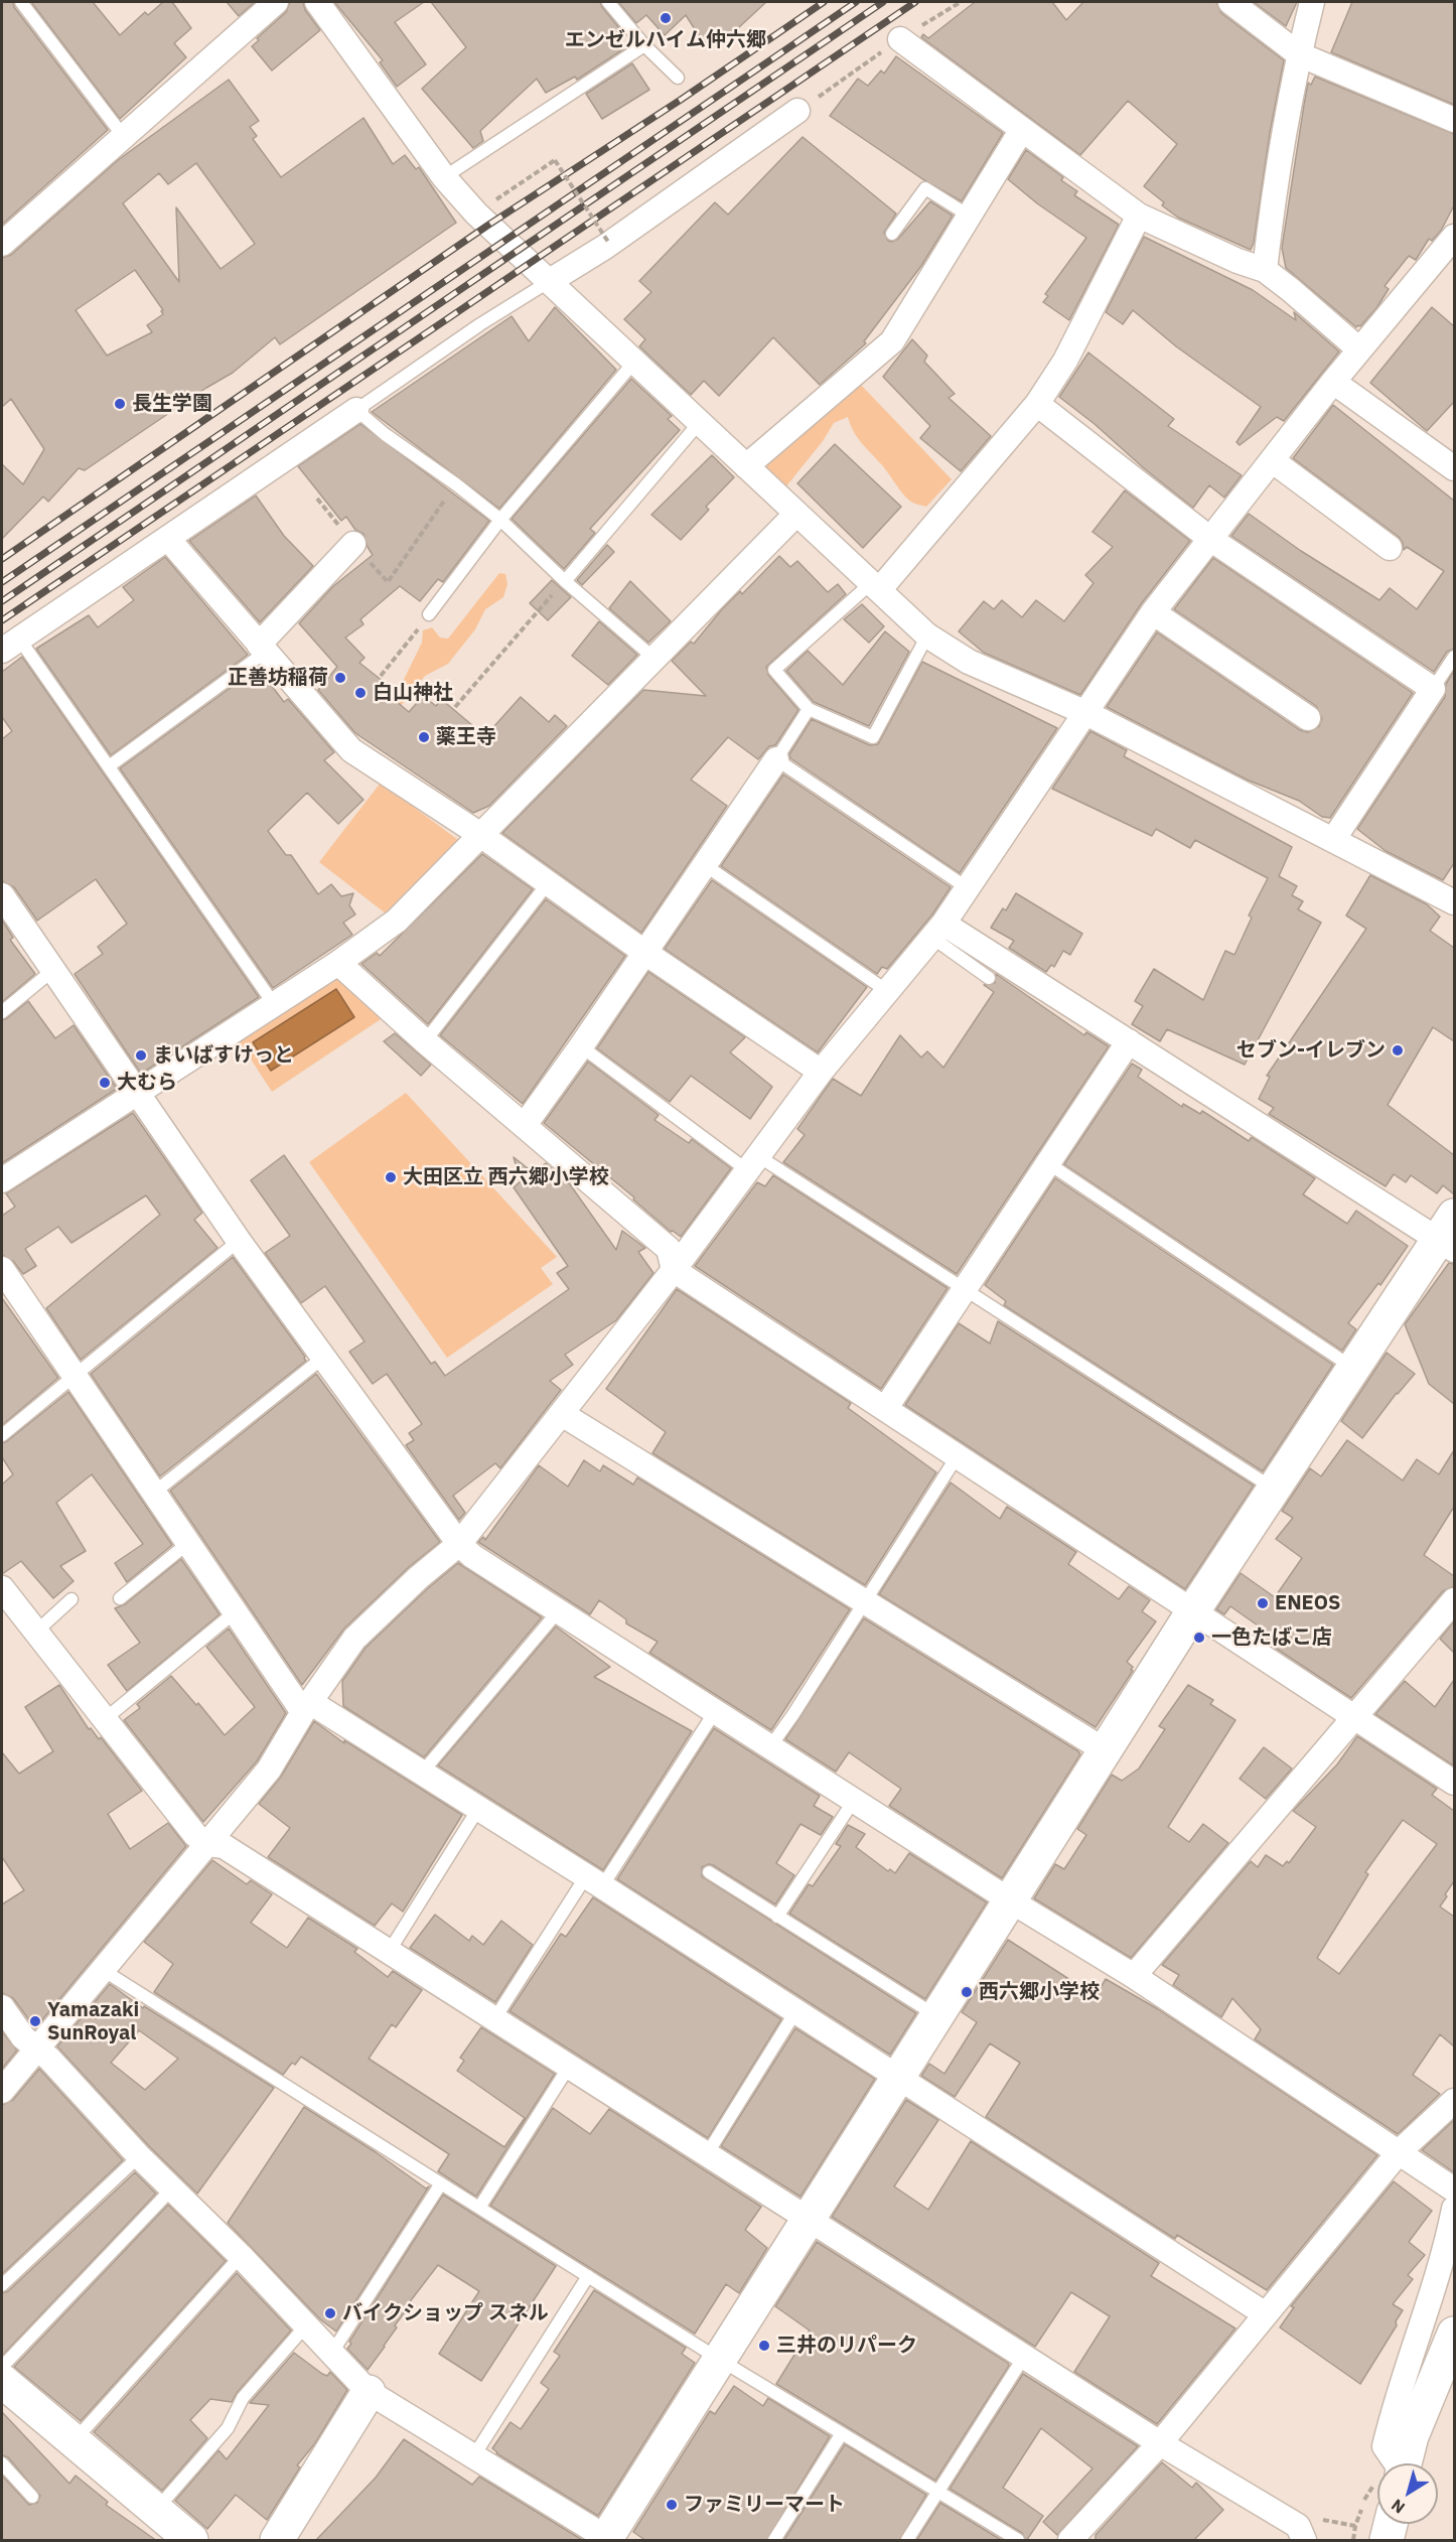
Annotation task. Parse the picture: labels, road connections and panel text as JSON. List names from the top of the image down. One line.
{"places":["エンゼルハイム仲六郷","長生学園","正善坊稲荷","白山神社","薬王寺","セブン-イレブン","まいばすけっと","大むら","大田区立 西六郷小学校","ENEOS","一色たばこ店","西六郷小学校","Yamazaki SunRoyal","バイクショップ スネル","三井のリパーク","ファミリーマート"],"north":"bottom left"}
